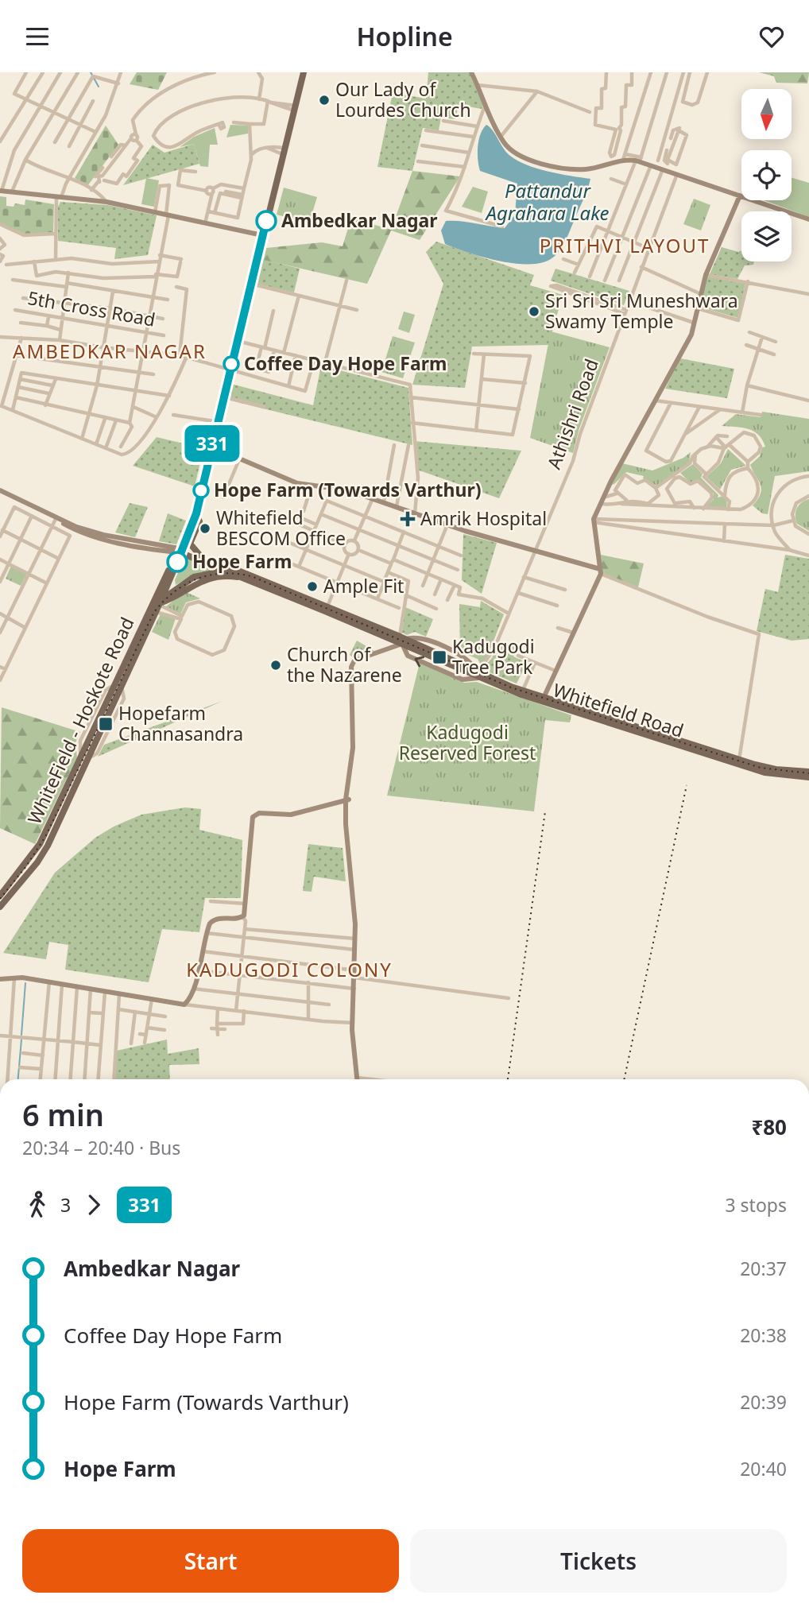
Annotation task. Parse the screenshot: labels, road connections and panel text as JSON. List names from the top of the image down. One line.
{"streets":{"main road":["Whitefield Road","WhiteField - Hoskote Road"],"street":["5th Cross Road","Athishri Road"]},"crossings":[["Athishri Road","Whitefield Road"],["Whitefield Road","WhiteField - Hoskote Road"]],"districts":["PRITHVI LAYOUT","AMBEDKAR NAGAR","KADUGODI COLONY"],"water":["Pattandur Agrahara Lake"],"parks":["Kadugodi Reserved Forest"],"places":{"other":["Our Lady of Lourdes Church","Ambedkar Nagar","Sri Sri Sri Muneshwara Swamy Temple","Coffee Day Hope Farm","Hope Farm (Towards Varthur)","Whitefield BESCOM Office","Hope Farm","Ample Fit","Church of the Nazarene"],"health":["Amrik Hospital"],"transit":["Kadugodi Tree Park","Hopefarm Channasandra"]},"lines":["bus line 331"],"north":"bottom","page":{"header":"Hopline","on_map":"331","heading":["6 min","20:34 – 20:40 · Bus","₹80"],"legs":["3","331","3 stops"],"list":[{"name":"Ambedkar Nagar","value":"20:37"},{"name":"Coffee Day Hope Farm","value":"20:38"},{"name":"Hope Farm (Towards Varthur)","value":"20:39"},{"name":"Hope Farm","value":"20:40"}],"buttons":["Start","Tickets"]}}
